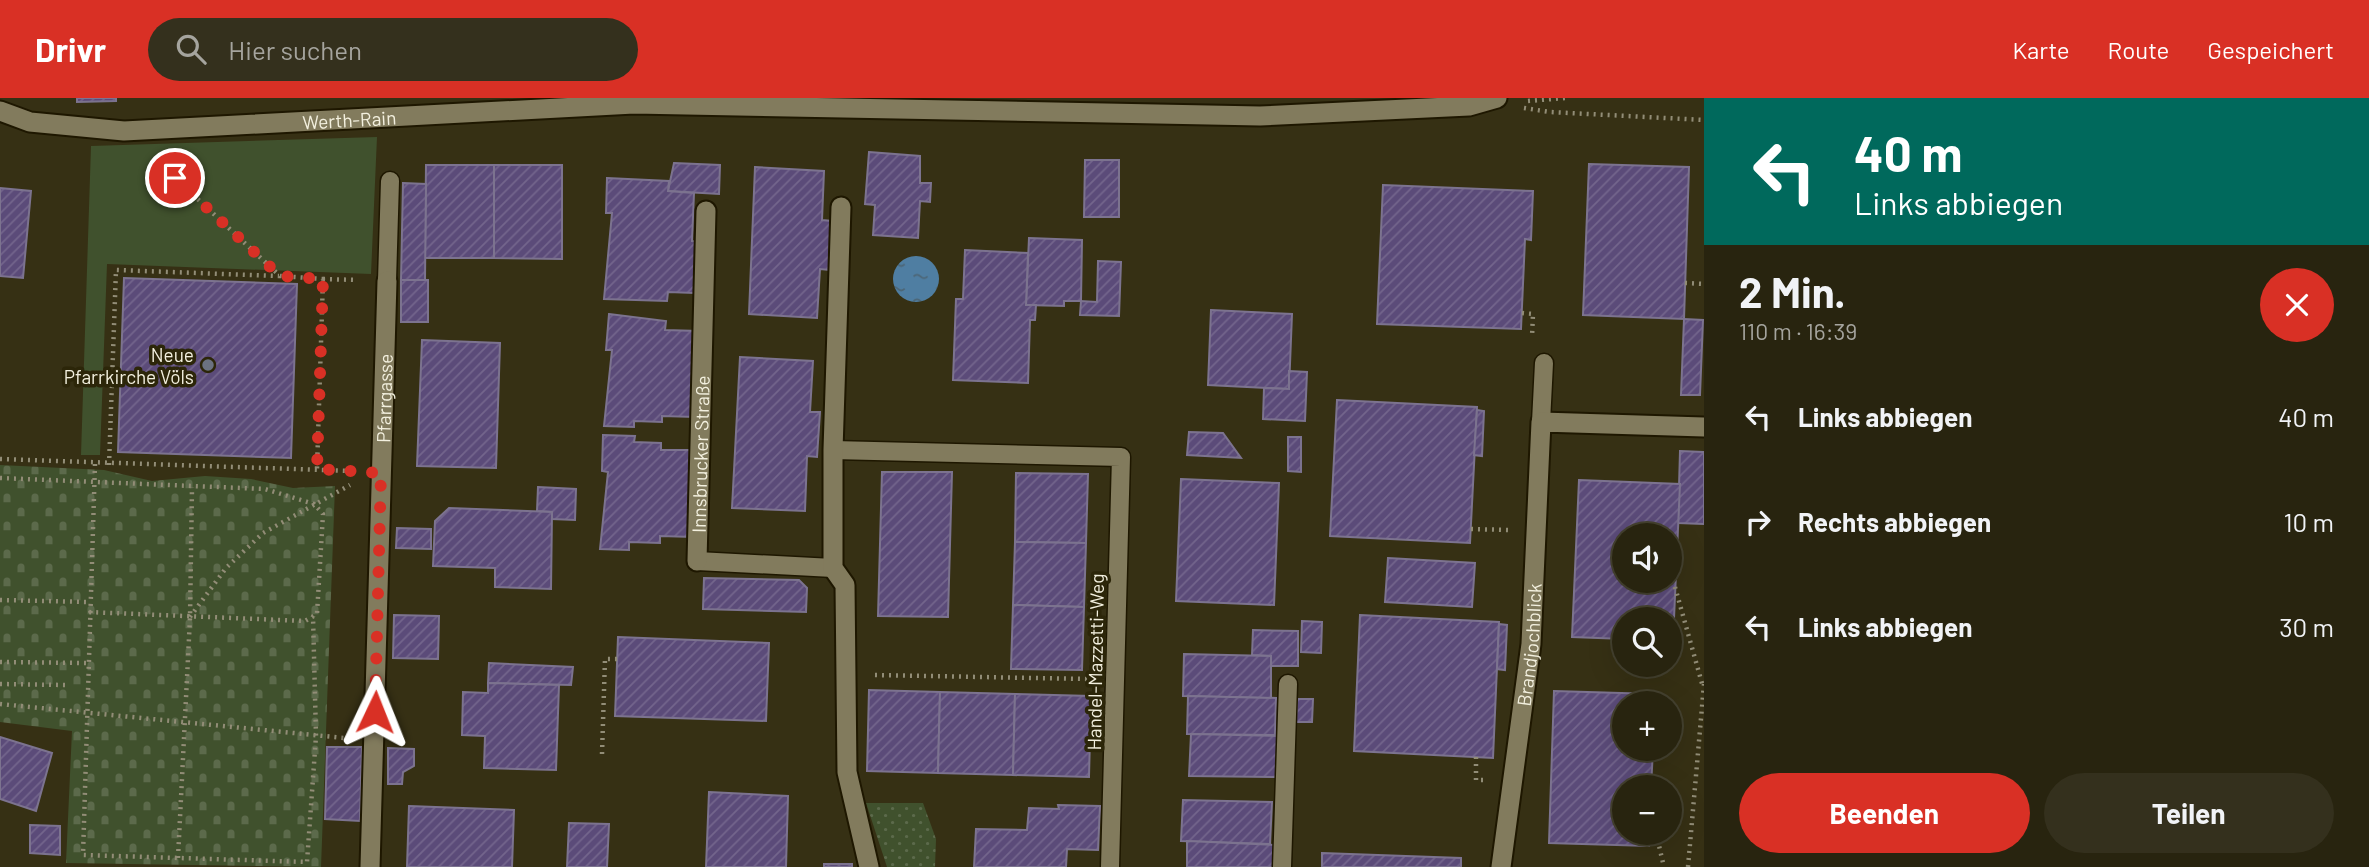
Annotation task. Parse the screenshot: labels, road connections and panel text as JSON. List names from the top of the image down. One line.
{"streets":{"street":["Werth-Rain","Pfarrgasse","Innsbrucker Straße","Brandjochblick"],"lane":["Handel-Mazzetti-Weg"]},"places":["Neue Pfarrkirche Völs"],"page":{"header":"Drivr","search":"Hier suchen","nav":["Karte","Route","Gespeichert"],"turn":["40 m","Links abbiegen"],"heading":["2 Min.","110 m · 16:39"],"list":[{"name":"Links abbiegen","value":"40 m"},{"name":"Rechts abbiegen","value":"10 m"},{"name":"Links abbiegen","value":"30 m"}],"map_buttons":["+","−"],"buttons":["Beenden","Teilen"]}}
